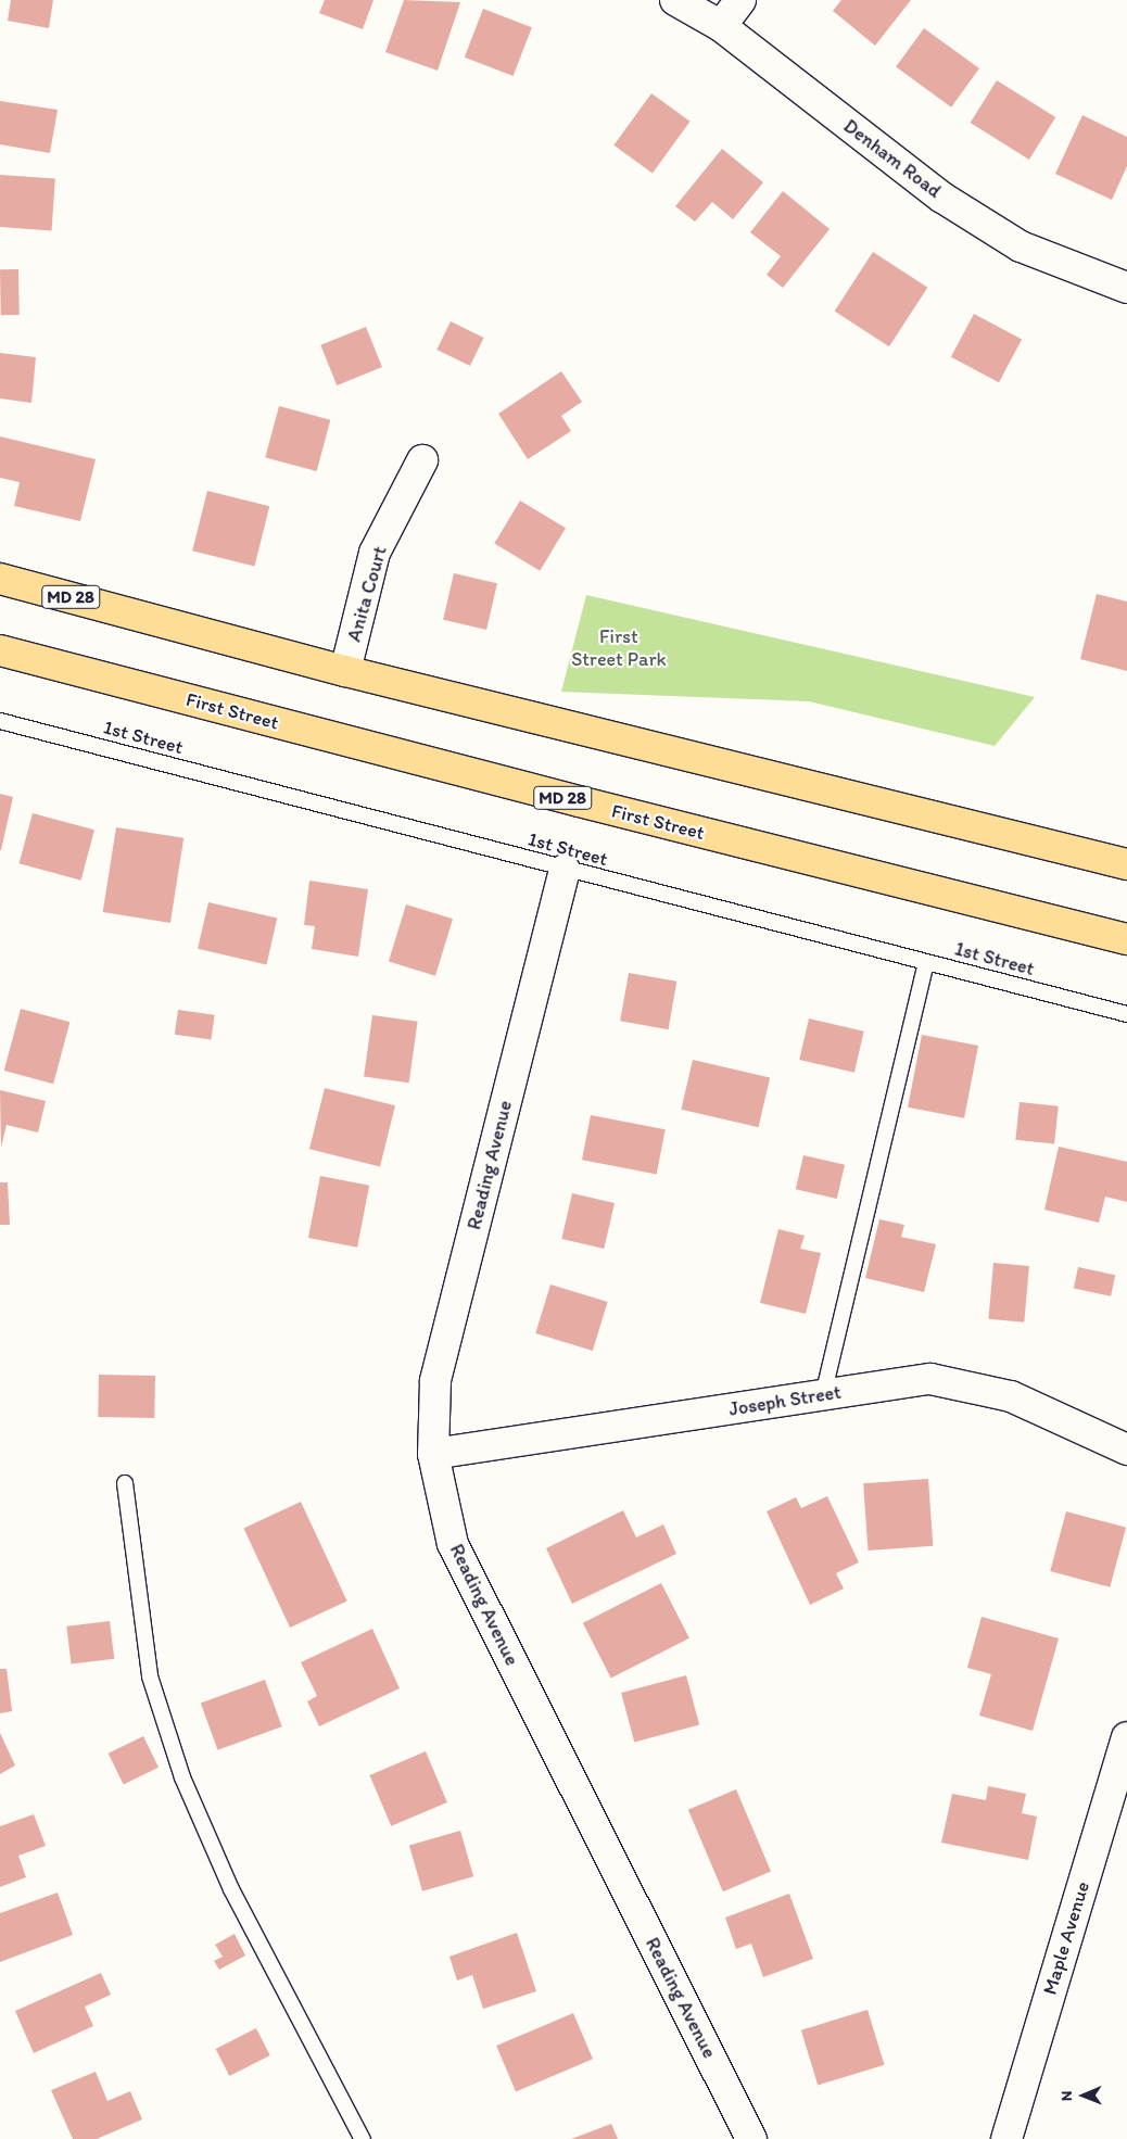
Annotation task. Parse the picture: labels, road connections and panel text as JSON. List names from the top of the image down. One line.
{"streets":{"main road":["MD 28","First Street"],"street":["Denham Road","Anita Court","Reading Avenue","Joseph Street","Maple Avenue"],"lane":["1st Street"]},"crossings":[["Anita Court","MD 28"],["1st Street","Reading Avenue"],["Reading Avenue","Joseph Street"]],"parks":["First Street Park"],"north":"left"}
